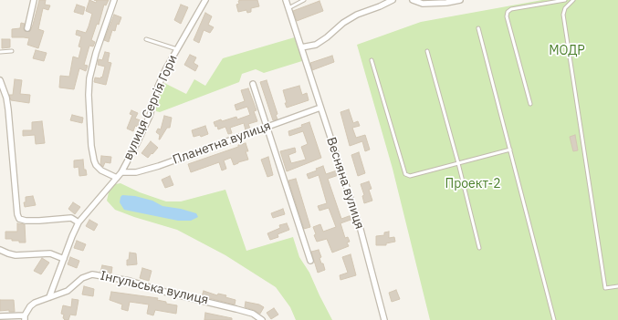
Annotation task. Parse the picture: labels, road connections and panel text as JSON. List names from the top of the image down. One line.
{"streets":{"street":["вулиця Сергія Гори","Планетна вулиця","Весняна вулиця","Інгульська вулиця"]},"crossings":[["вулиця Сергія Гори","Планетна вулиця"],["Планетна вулиця","Весняна вулиця"]],"parks":["МОДР","Проект-2"]}
